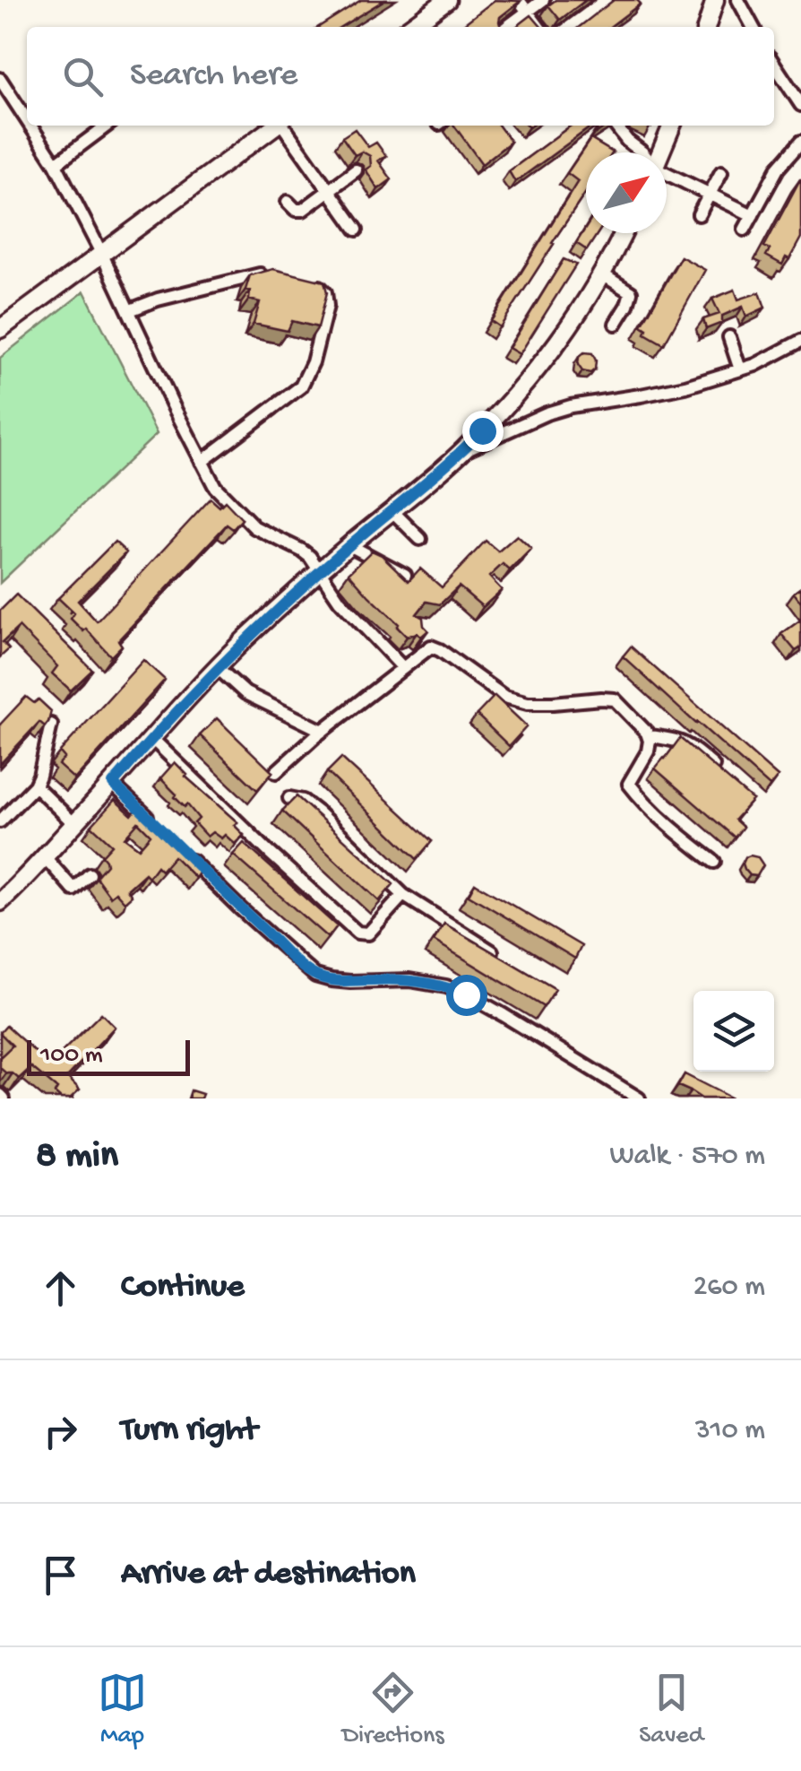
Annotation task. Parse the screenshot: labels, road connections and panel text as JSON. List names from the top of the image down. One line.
{"scale_bar":"100 m","north":"top right","page":{"search":"Search here","scale":"100 m","heading":["8 min","Walk · 570 m"],"list":[["Continue","260 m"],["Turn right","310 m"],"Arrive at destination"],"nav":["Map","Directions","Saved"]}}
